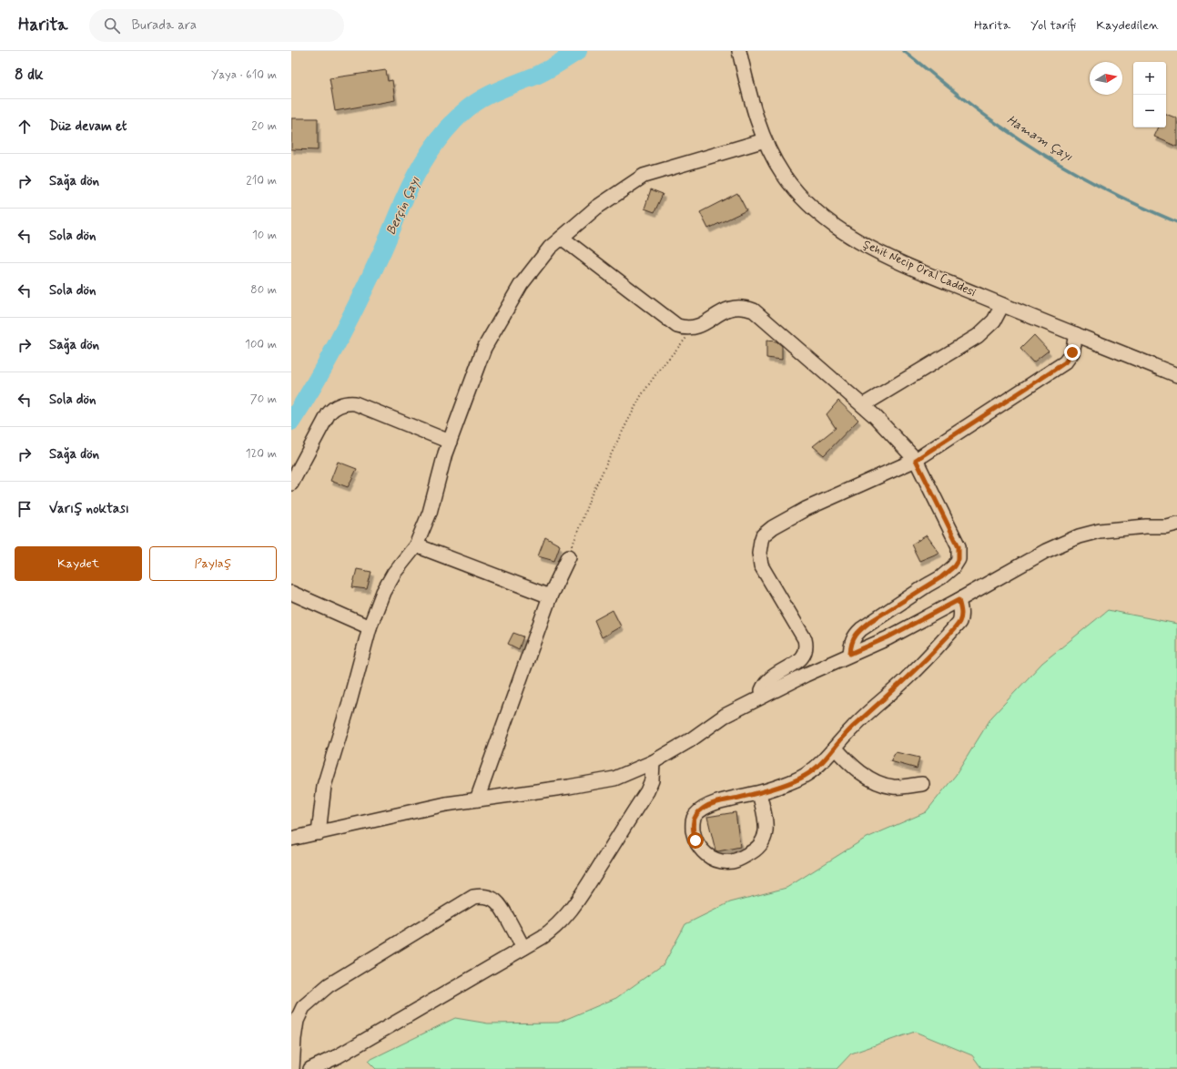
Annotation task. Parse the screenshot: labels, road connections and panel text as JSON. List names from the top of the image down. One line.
{"streets":{"street":["Şehit Necip Oral Caddesi"]},"water":["Hamam Çayı","Berçin Çayı"],"north":"right","page":{"header":"Harita","search":"Burada ara","nav":["Harita","Yol tarifi","Kaydedilen"],"heading":["8 dk","Yaya · 610 m"],"map_buttons":["+","−"],"list":[["Düz devam et","20 m"],["Sağa dön","210 m"],["Sola dön","10 m"],["Sola dön","80 m"],["Sağa dön","100 m"],["Sola dön","70 m"],["Sağa dön","120 m"],"Varış noktası"],"buttons":["Kaydet","Paylaş"]}}
